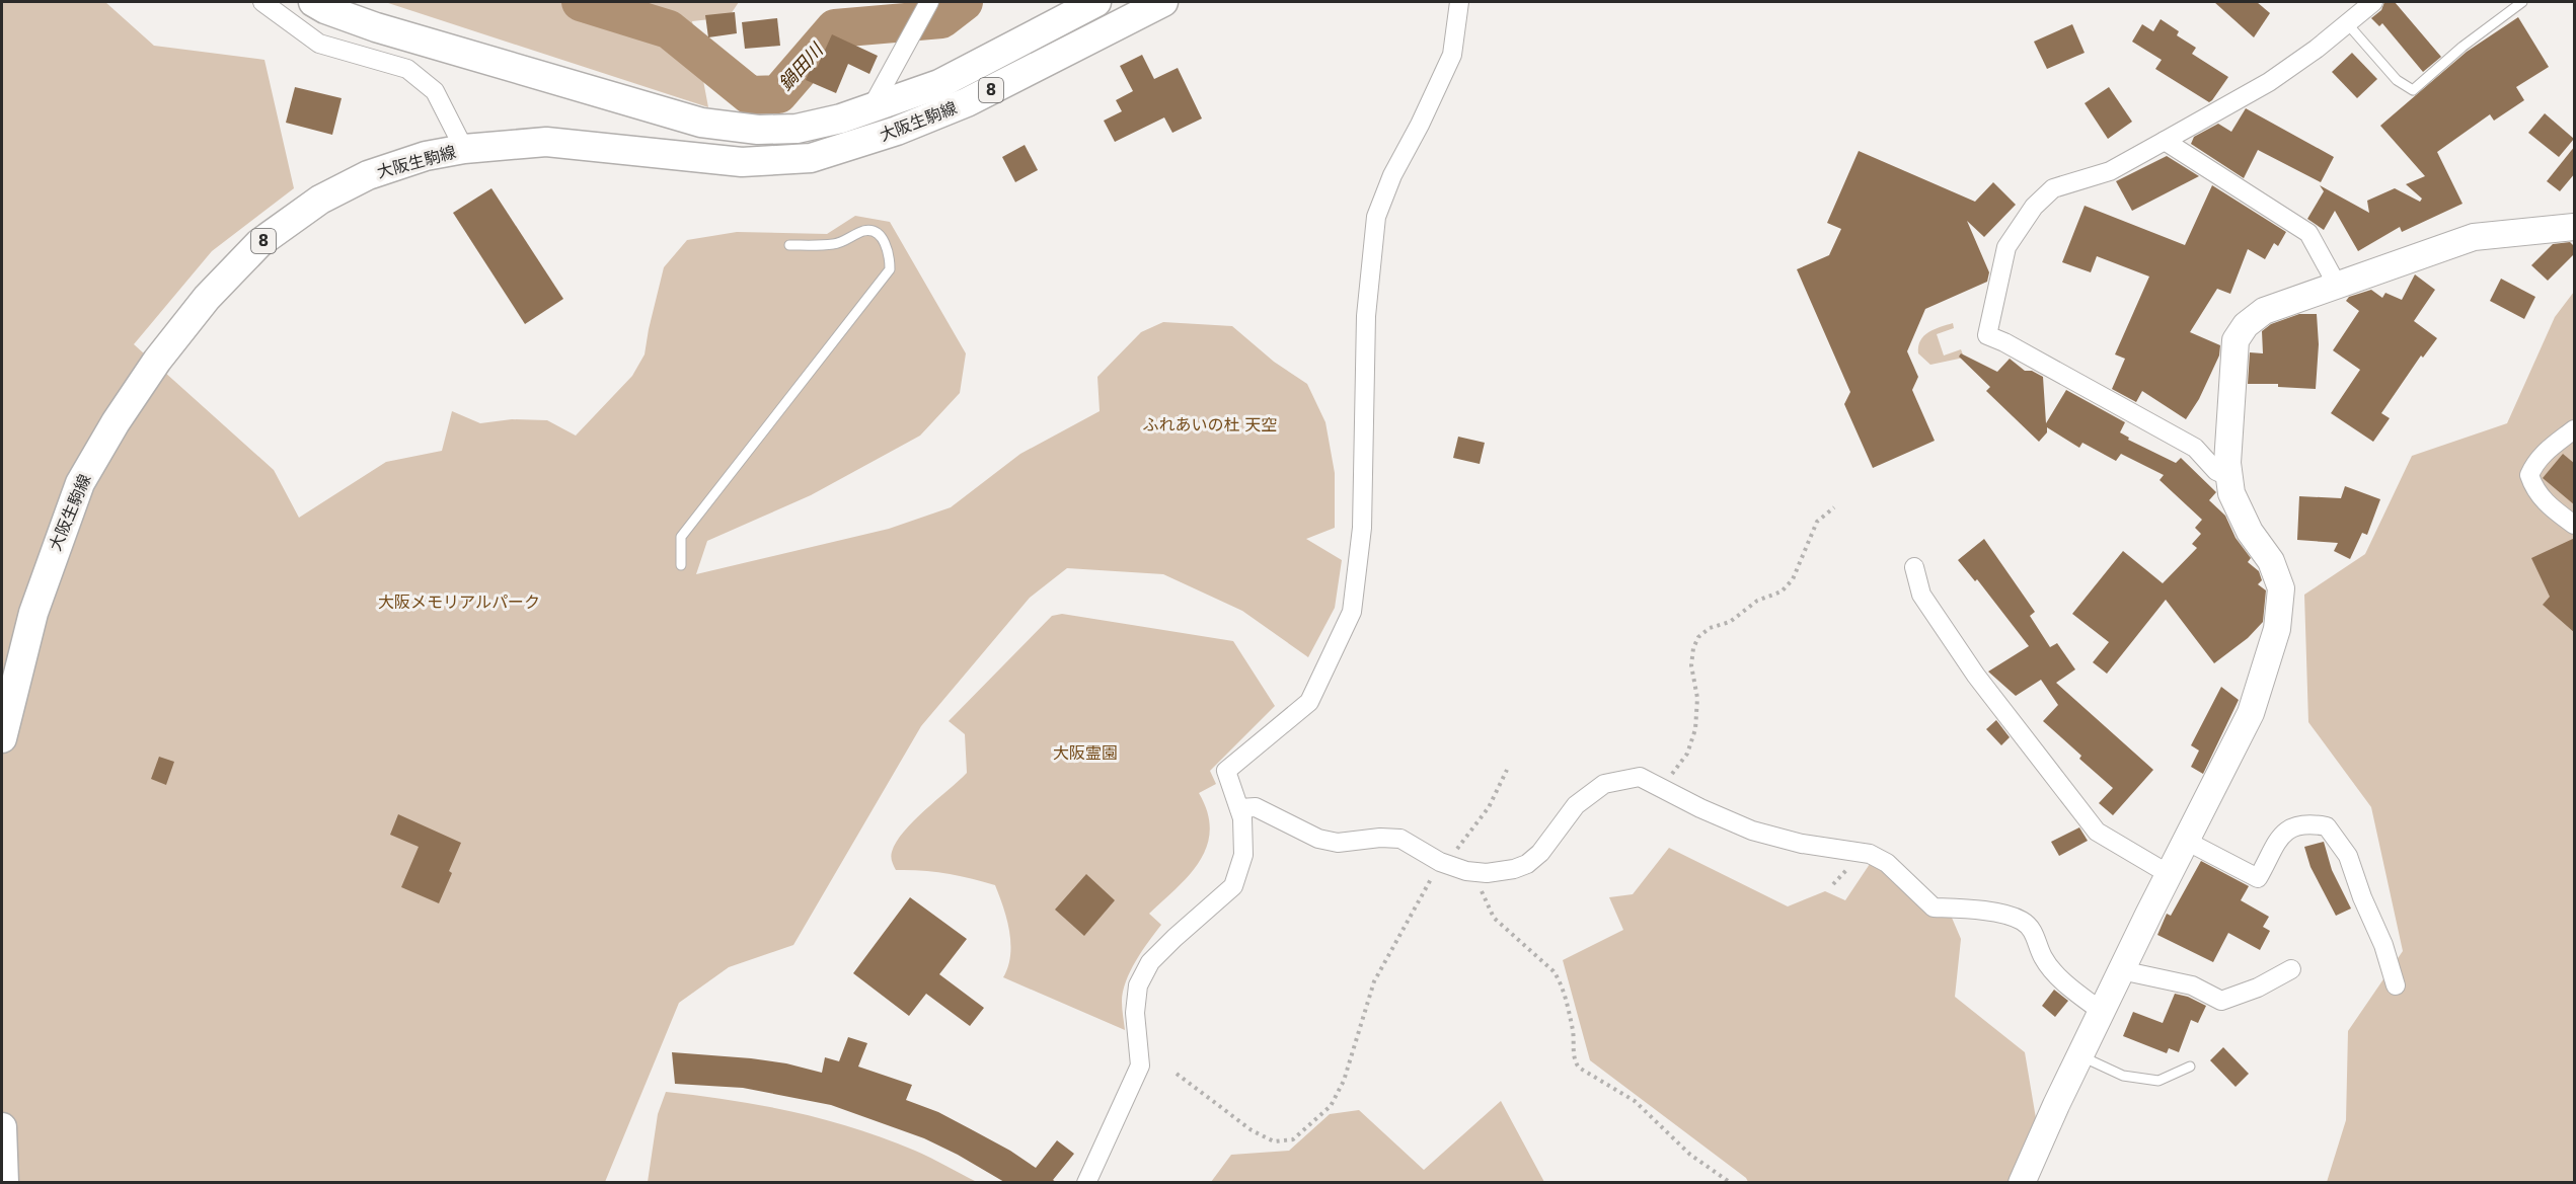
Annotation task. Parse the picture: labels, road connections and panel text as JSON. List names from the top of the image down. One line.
{"streets":{"main road":["8","大阪生駒線"]},"water":["鍋田川"],"parks":["ふれあいの杜 天空","大阪メモリアルパーク","大阪霊園"]}
